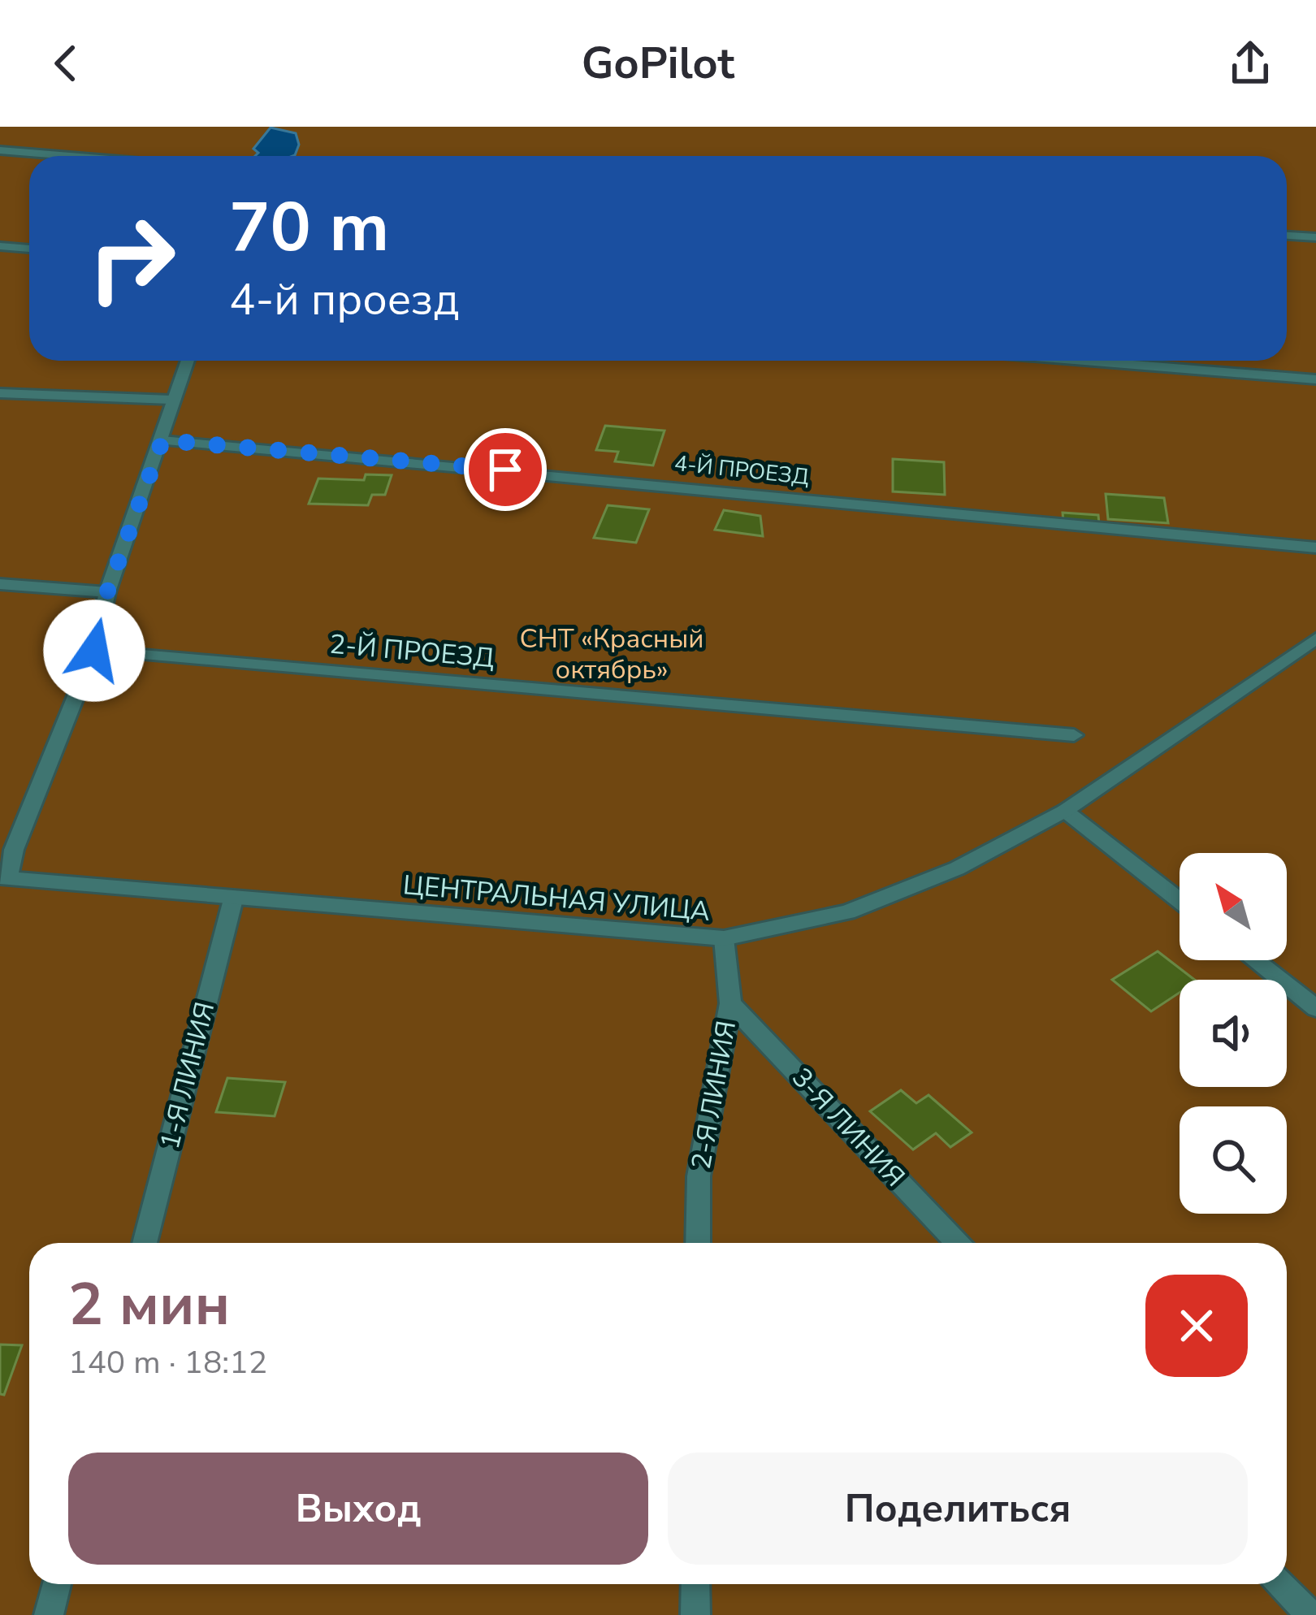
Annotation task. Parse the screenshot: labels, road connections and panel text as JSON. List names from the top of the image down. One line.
{"streets":{"street":["4-Й ПРОЕЗД","2-Й ПРОЕЗД","ЦЕНТРАЛЬНАЯ УЛИЦА","1-Я ЛИНИЯ","2-Я ЛИНИЯ","3-Я ЛИНИЯ"]},"crossings":[["ЦЕНТРАЛЬНАЯ УЛИЦА","1-Я ЛИНИЯ"],["ЦЕНТРАЛЬНАЯ УЛИЦА","2-Я ЛИНИЯ"],["2-Я ЛИНИЯ","3-Я ЛИНИЯ"]],"parks":["СНТ «Красный октябрь»"],"north":"top left","page":{"header":"GoPilot","turn":["70 m","4-й проезд"],"heading":["2 мин","140 m · 18:12"],"buttons":["Выход","Поделиться"]}}
